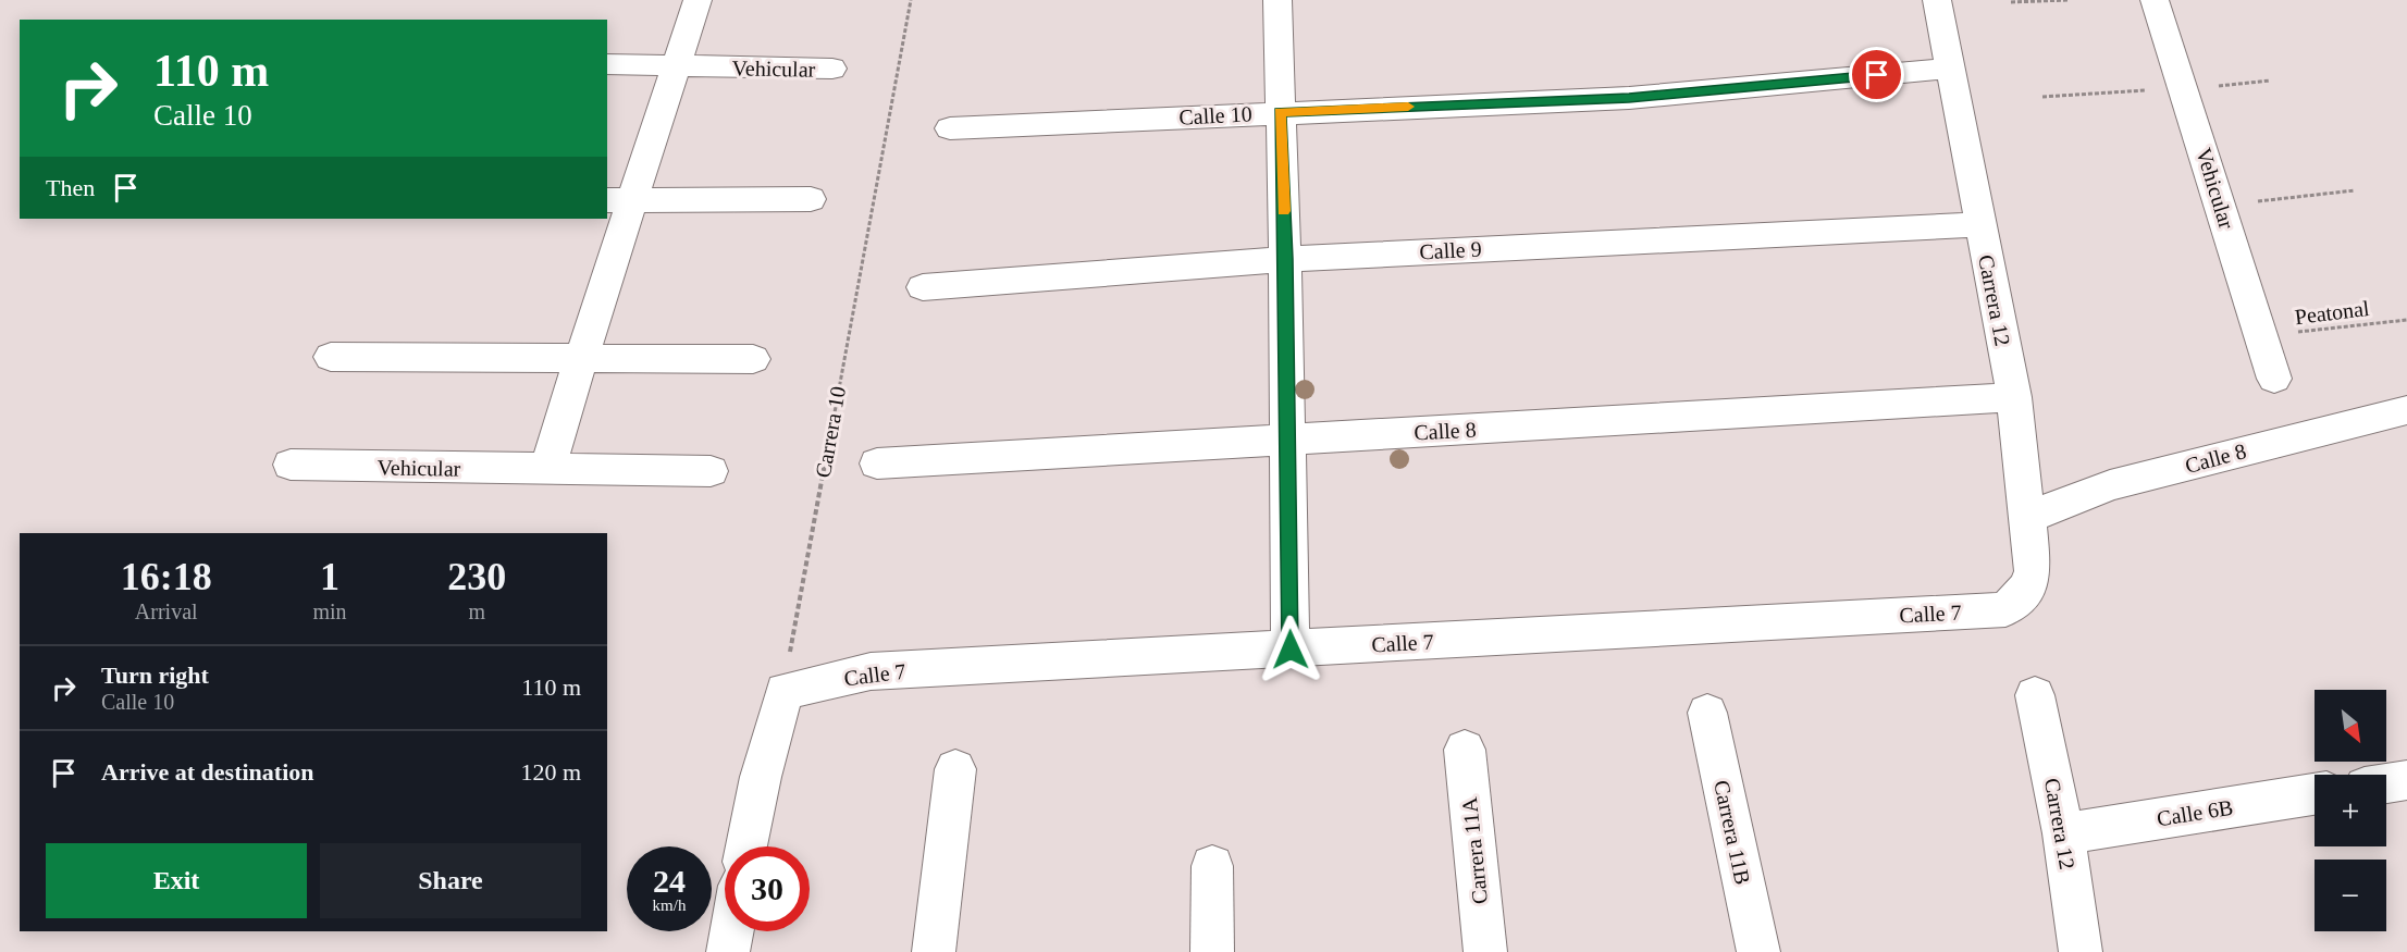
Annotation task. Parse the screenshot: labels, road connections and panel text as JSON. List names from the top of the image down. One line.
{"streets":{"street":["Vehicular","Calle 10","Calle 9","Carrera 12","Calle 8","Calle 7","Calle 6B","Carrera 11B","Carrera 11A"],"path":["Peatonal","Carrera 10"]},"crossings":[["Vehicular","Peatonal"],["Calle 10","Carrera 12"],["Calle 9","Carrera 12"],["Carrera 12","Calle 8"],["Carrera 12","Calle 7"],["Carrera 12","Calle 6B"],["Carrera 10","Calle 7"]],"north":"bottom right","page":{"turn":["110 m","Calle 10"],"then":"Then","eta":["16:18","Arrival","1","min","230","m"],"list":[{"name":"Turn right","note":"Calle 10","value":"110 m"},{"name":"Arrive at destination","value":"120 m"}],"map_buttons":["+","−"],"buttons":["Exit","Share"],"speed":"24 km/h","limit":"30"}}
